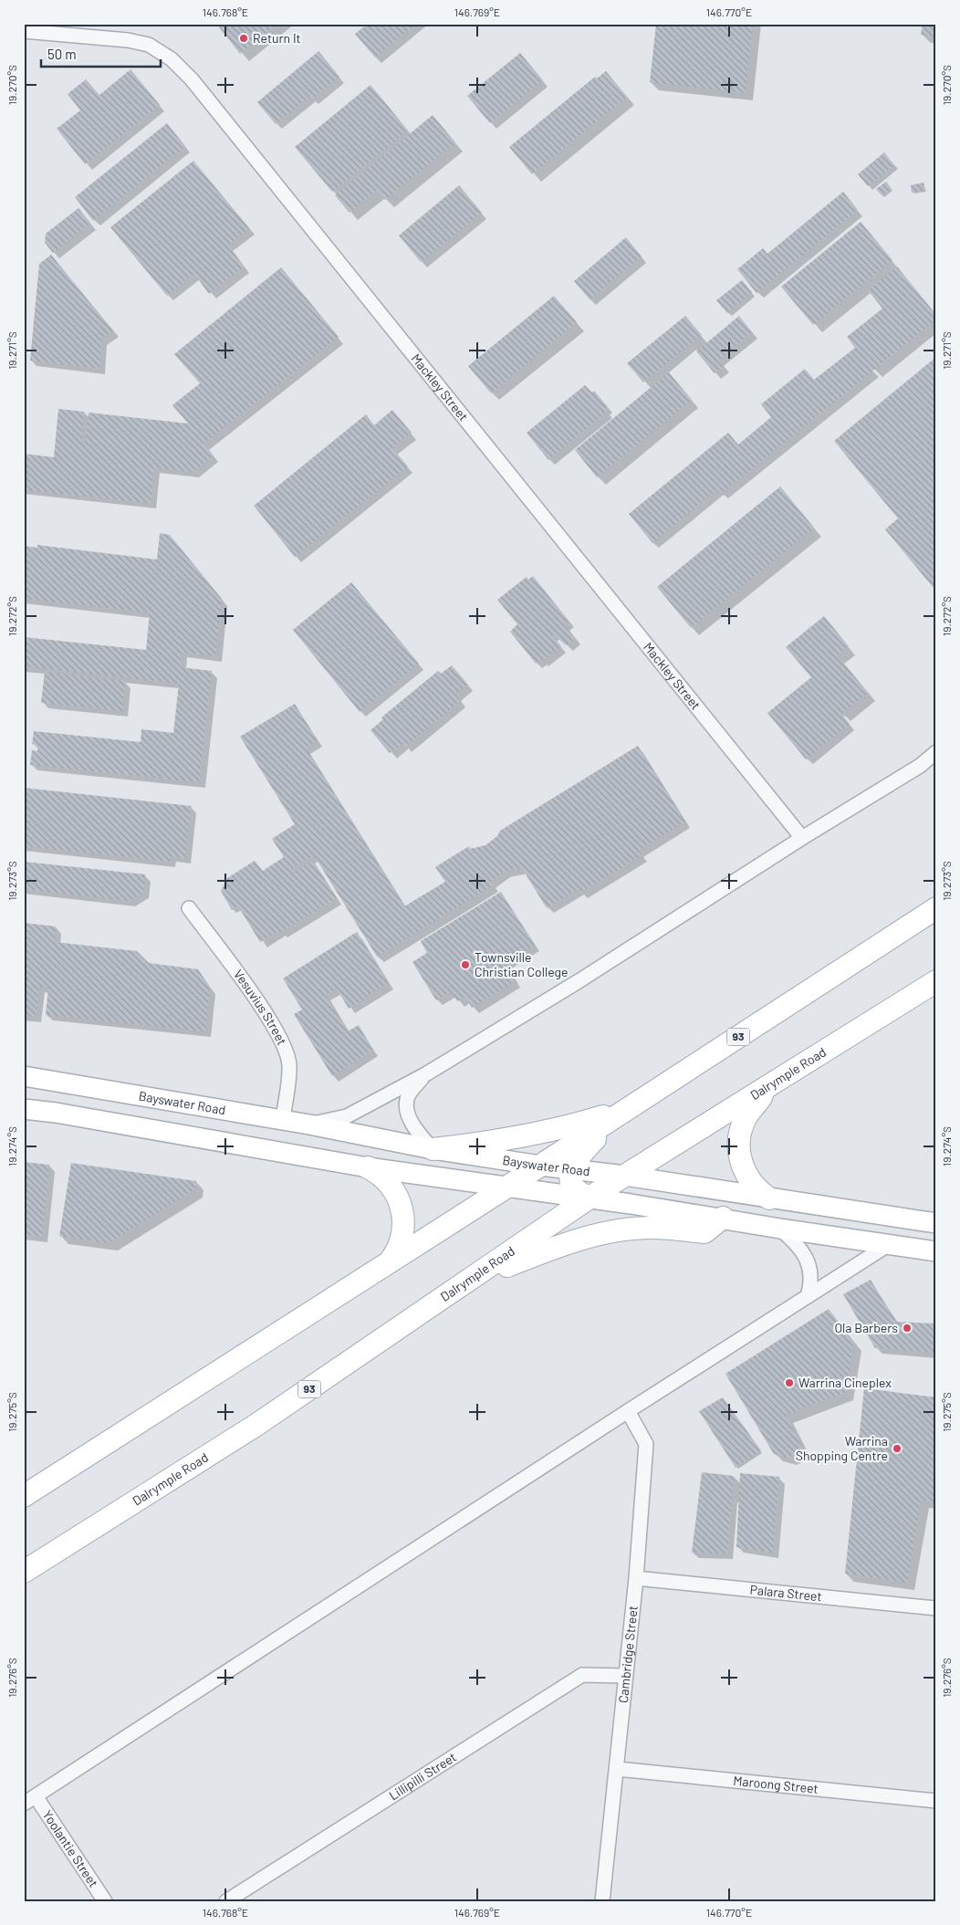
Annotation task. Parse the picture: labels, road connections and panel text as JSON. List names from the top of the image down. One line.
{"streets":{"main road":["93","Dalrymple Road","Bayswater Road"],"street":["Mackley Street","Vesuvius Street","Palara Street","Cambridge Street","Lillipilli Street","Maroong Street","Yoolantie Street"]},"crossings":[["Vesuvius Street","Bayswater Road"],["93","Bayswater Road"],["Dalrymple Road","Bayswater Road"],["Palara Street","Cambridge Street"],["Cambridge Street","Lillipilli Street"],["Cambridge Street","Maroong Street"]],"places":["Return It","Townsville Christian College","Ola Barbers","Warrina Cineplex","Warrina Shopping Centre"],"scale_bar":"50 m","coordinates":["146.768°E","146.769°E","146.770°E","19.270°S","19.271°S","19.272°S","19.273°S","19.274°S","19.275°S","19.276°S"]}
